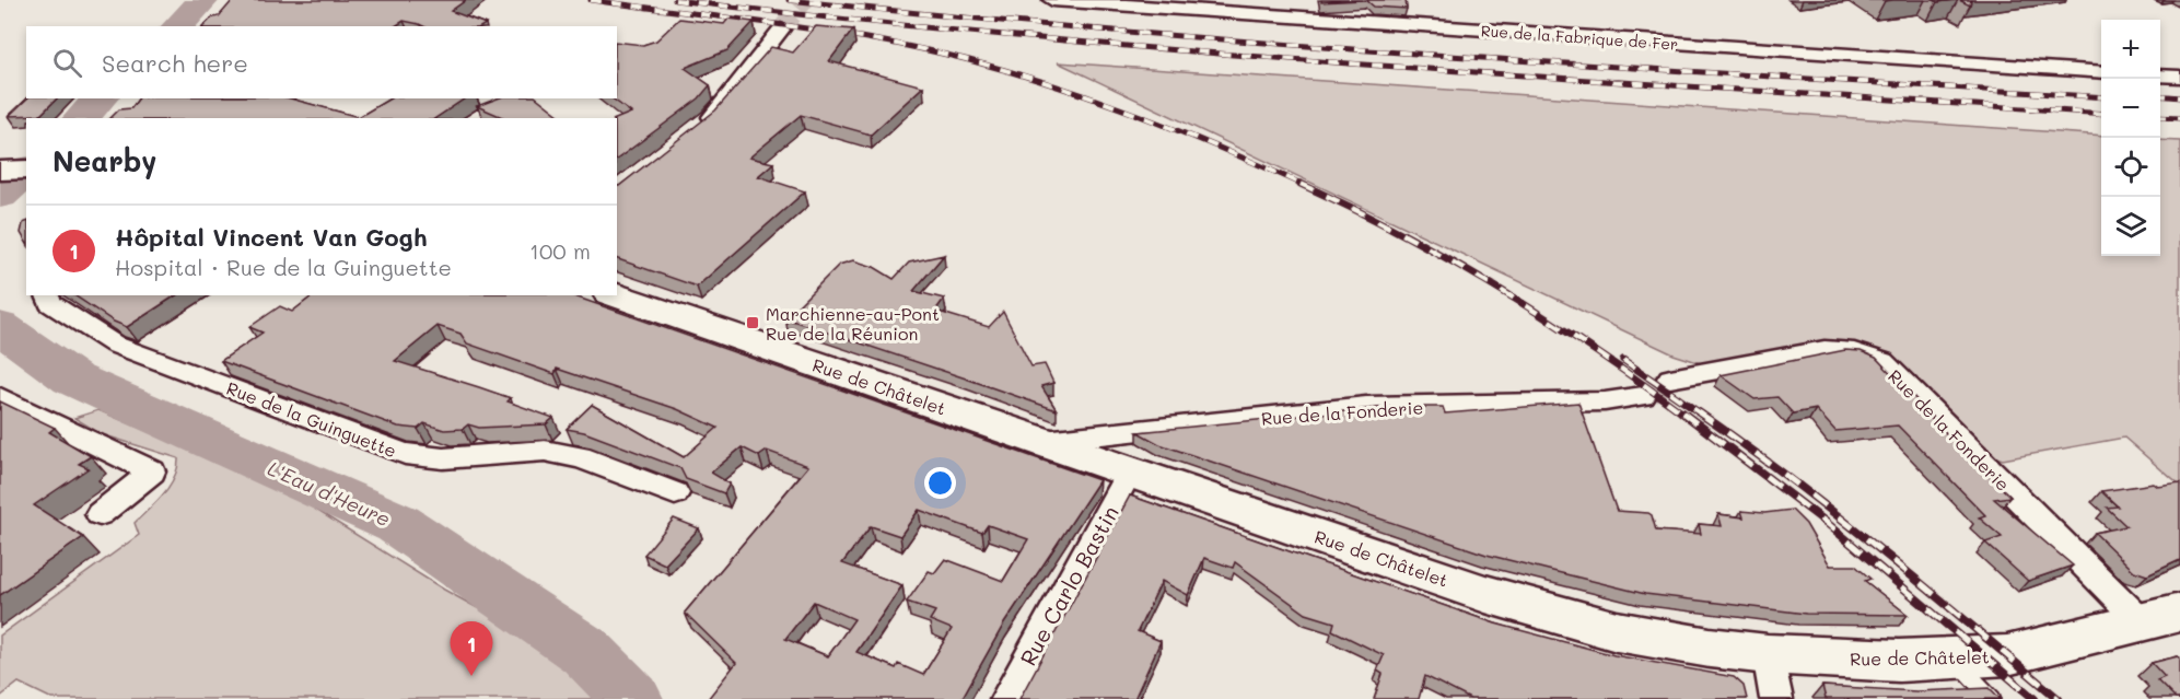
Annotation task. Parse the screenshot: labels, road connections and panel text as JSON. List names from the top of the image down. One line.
{"streets":{"main road":["Rue de Châtelet"],"street":["Rue de la Fabrique de Fer","Rue de la Fonderie","Rue de la Guinguette","Rue Carlo Bastin"]},"crossings":[["Rue de Châtelet","Rue de la Fonderie"],["Rue de Châtelet","Rue Carlo Bastin"]],"water":["L'Eau d'Heure"],"places":{"transit":["Marchienne-au-Pont Rue de la Réunion"]},"page":{"map_buttons":["+","−"],"search":"Search here","heading":"Nearby","list":[{"mark":"1","name":"Hôpital Vincent Van Gogh","note":"Hospital · Rue de la Guinguette","value":"100 m"}],"pins":"1"}}
